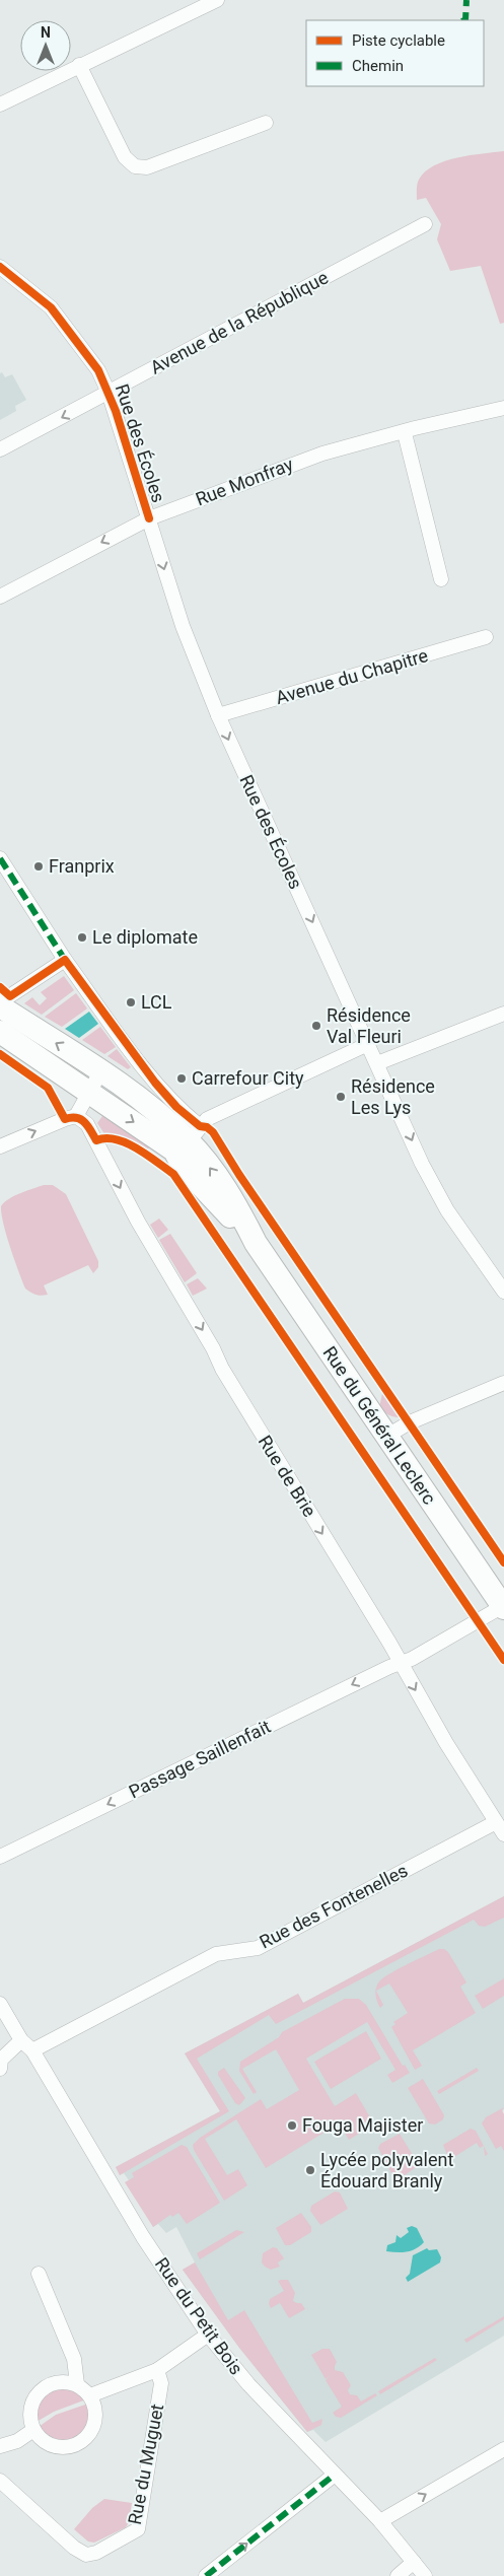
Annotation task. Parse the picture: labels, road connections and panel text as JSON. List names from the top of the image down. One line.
{"streets":{"main road":["Rue du Général Leclerc"],"street":["Avenue de la République","Rue des Écoles","Rue Monfray","Avenue du Chapitre","Rue de Brie","Passage Saillenfait","Rue des Fontenelles","Rue du Petit Bois","Rue du Muguet"]},"crossings":[["Avenue de la République","Rue des Écoles"],["Rue des Écoles","Rue Monfray"],["Rue des Écoles","Avenue du Chapitre"],["Rue du Général Leclerc","Passage Saillenfait"],["Rue de Brie","Passage Saillenfait"],["Rue de Brie","Rue des Fontenelles"],["Rue des Fontenelles","Rue du Petit Bois"]],"one_way":["Rue des Écoles","Rue de Brie","Passage Saillenfait"],"places":["Franprix","Le diplomate","LCL","Résidence Val Fleuri","Carrefour City","Résidence Les Lys","Fouga Majister","Lycée polyvalent Édouard Branly"],"legend":["Piste cyclable","Chemin"],"north":"top"}
